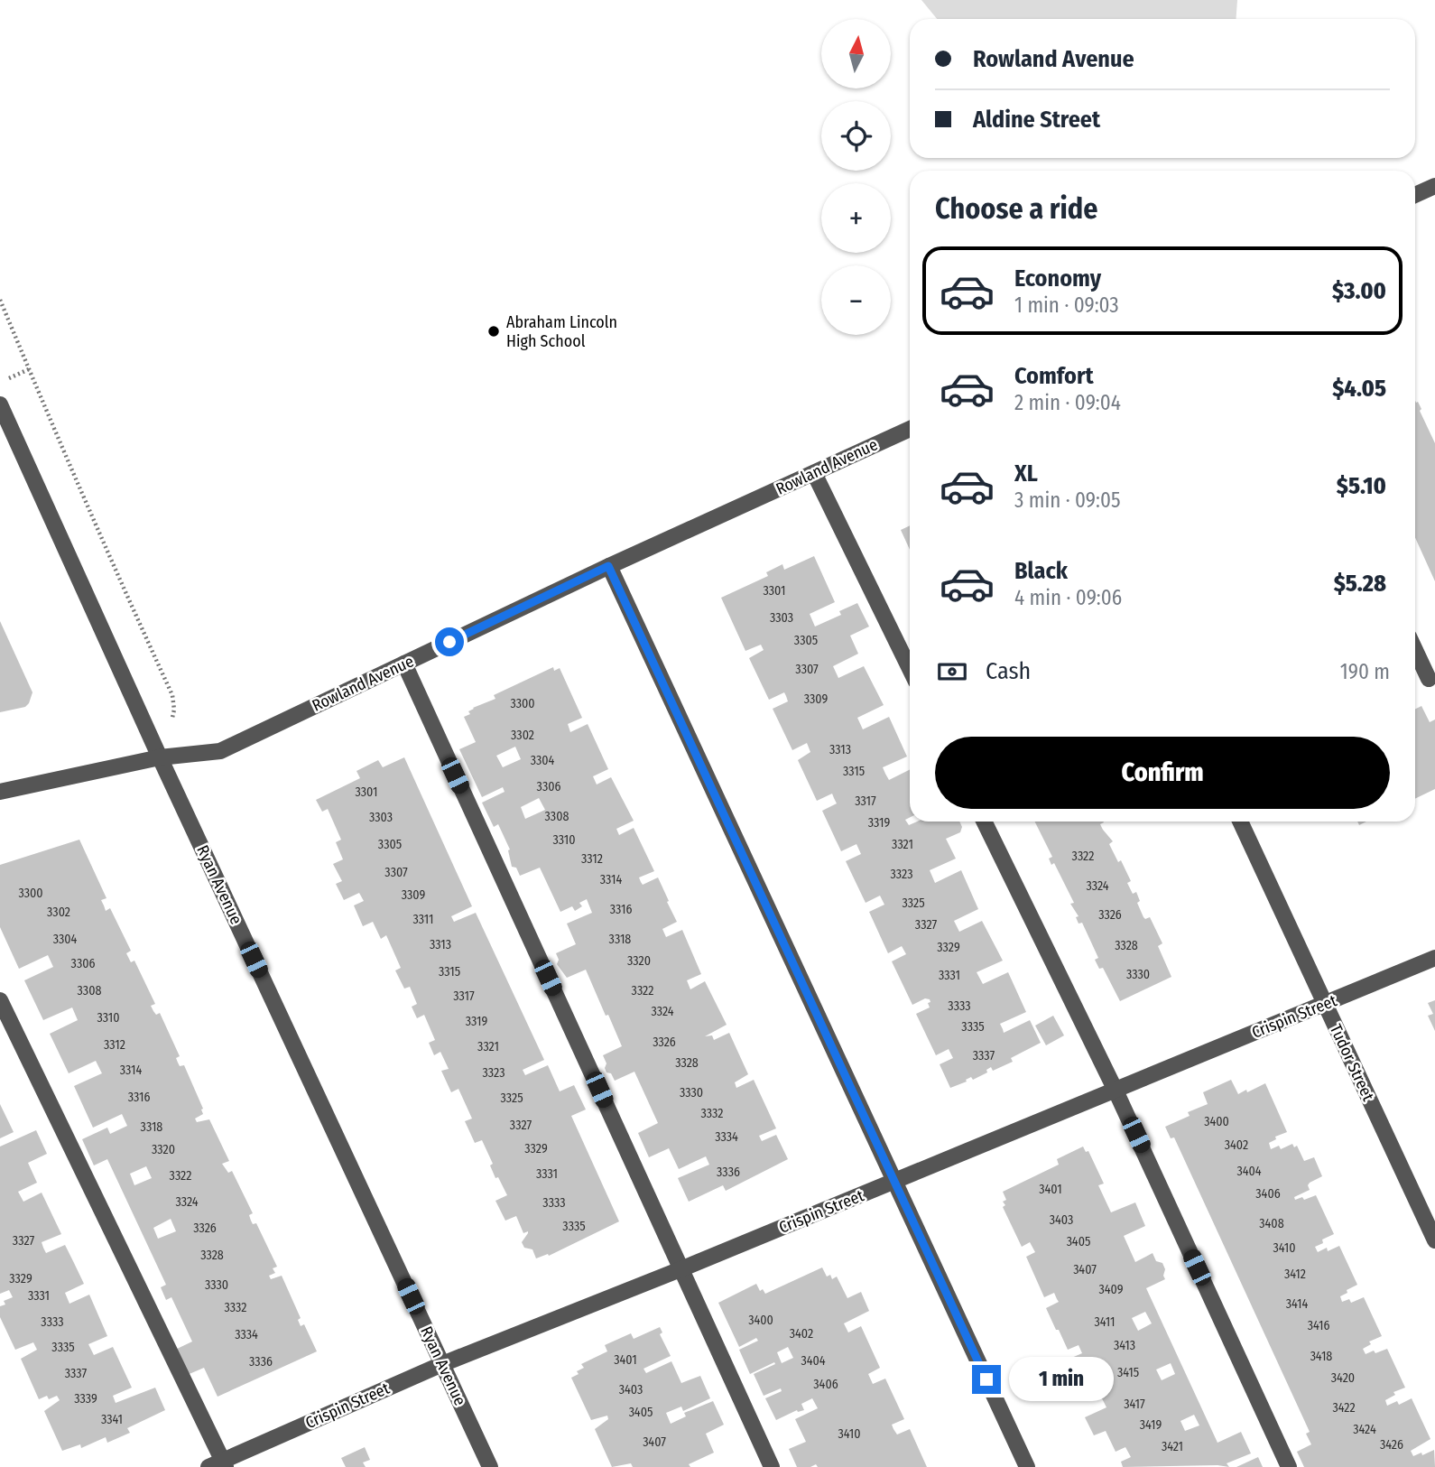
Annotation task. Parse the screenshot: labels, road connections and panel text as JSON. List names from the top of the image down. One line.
{"streets":{"street":["Rowland Avenue","Ryan Avenue","Crispin Street","Tudor Street"]},"crossings":[["Rowland Avenue","Ryan Avenue"],["Ryan Avenue","Crispin Street"],["Crispin Street","Tudor Street"]],"places":["Abraham Lincoln High School"],"house_numbers":["3301","3303","3305","3307","3309","3300","3302","3313","3304","3315","3306","3301","3317","3308","3303","3319","3310","3305","3321","3322","3312","3307","3323","3314","3324","3300","3309","3325","3316","3302","3326","3311","3327","3304","3318","3313","3328","3329","3320","3306","3315","3330","3331","3308","3322","3317","3333","3324","3310","3319","3335","3326","3312","3321","3337","3328","3314","3323","3330","3316","3325","3332","3400","3327","3318","3334","3402","3329","3320","3404","3336","3331","3322","3401","3406","3324","3333","3403","3408","3335","3326","3327","3405","3410","3328","3407","3412","3329","3330","3409","3331","3414","3332","3400","3333","3411","3416","3402","3334","3413","3335","3418","3401","3404","3336","3415","3337","3420","3406","3403","3339","3417","3422","3405","3341","3419","3424","3410","3407","3426","3421"],"north":"top","page":{"map_buttons":["+","−"],"banner":["Rowland Avenue","Aldine Street"],"heading":"Choose a ride","list":[{"name":"Economy","note":"1 min · 09:03","value":"$3.00"},{"name":"Comfort","note":"2 min · 09:04","value":"$4.05"},{"name":"XL","note":"3 min · 09:05","value":"$5.10"},{"name":"Black","note":"4 min · 09:06","value":"$5.28"}],"pay":["Cash","190 m"],"buttons":"Confirm","bubble":"1 min"}}
